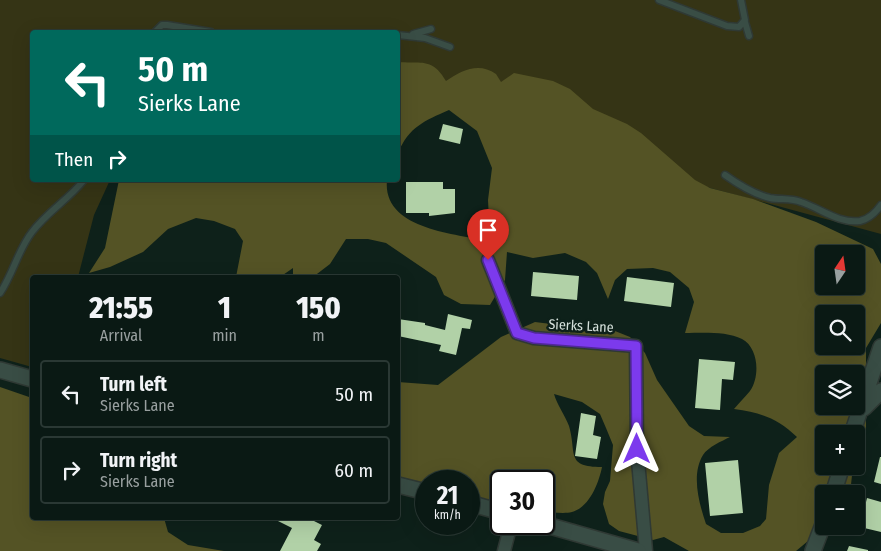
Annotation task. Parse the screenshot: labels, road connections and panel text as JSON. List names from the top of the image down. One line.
{"streets":{"street":["Sierks Lane"]},"north":"top","page":{"turn":["50 m","Sierks Lane"],"then":"Then","map_buttons":["+","−"],"eta":["21:55","Arrival","1","min","150","m"],"list":[{"name":"Turn left","note":"Sierks Lane","value":"50 m"},{"name":"Turn right","note":"Sierks Lane","value":"60 m"}],"speed":"21 km/h","limit":"30"}}
